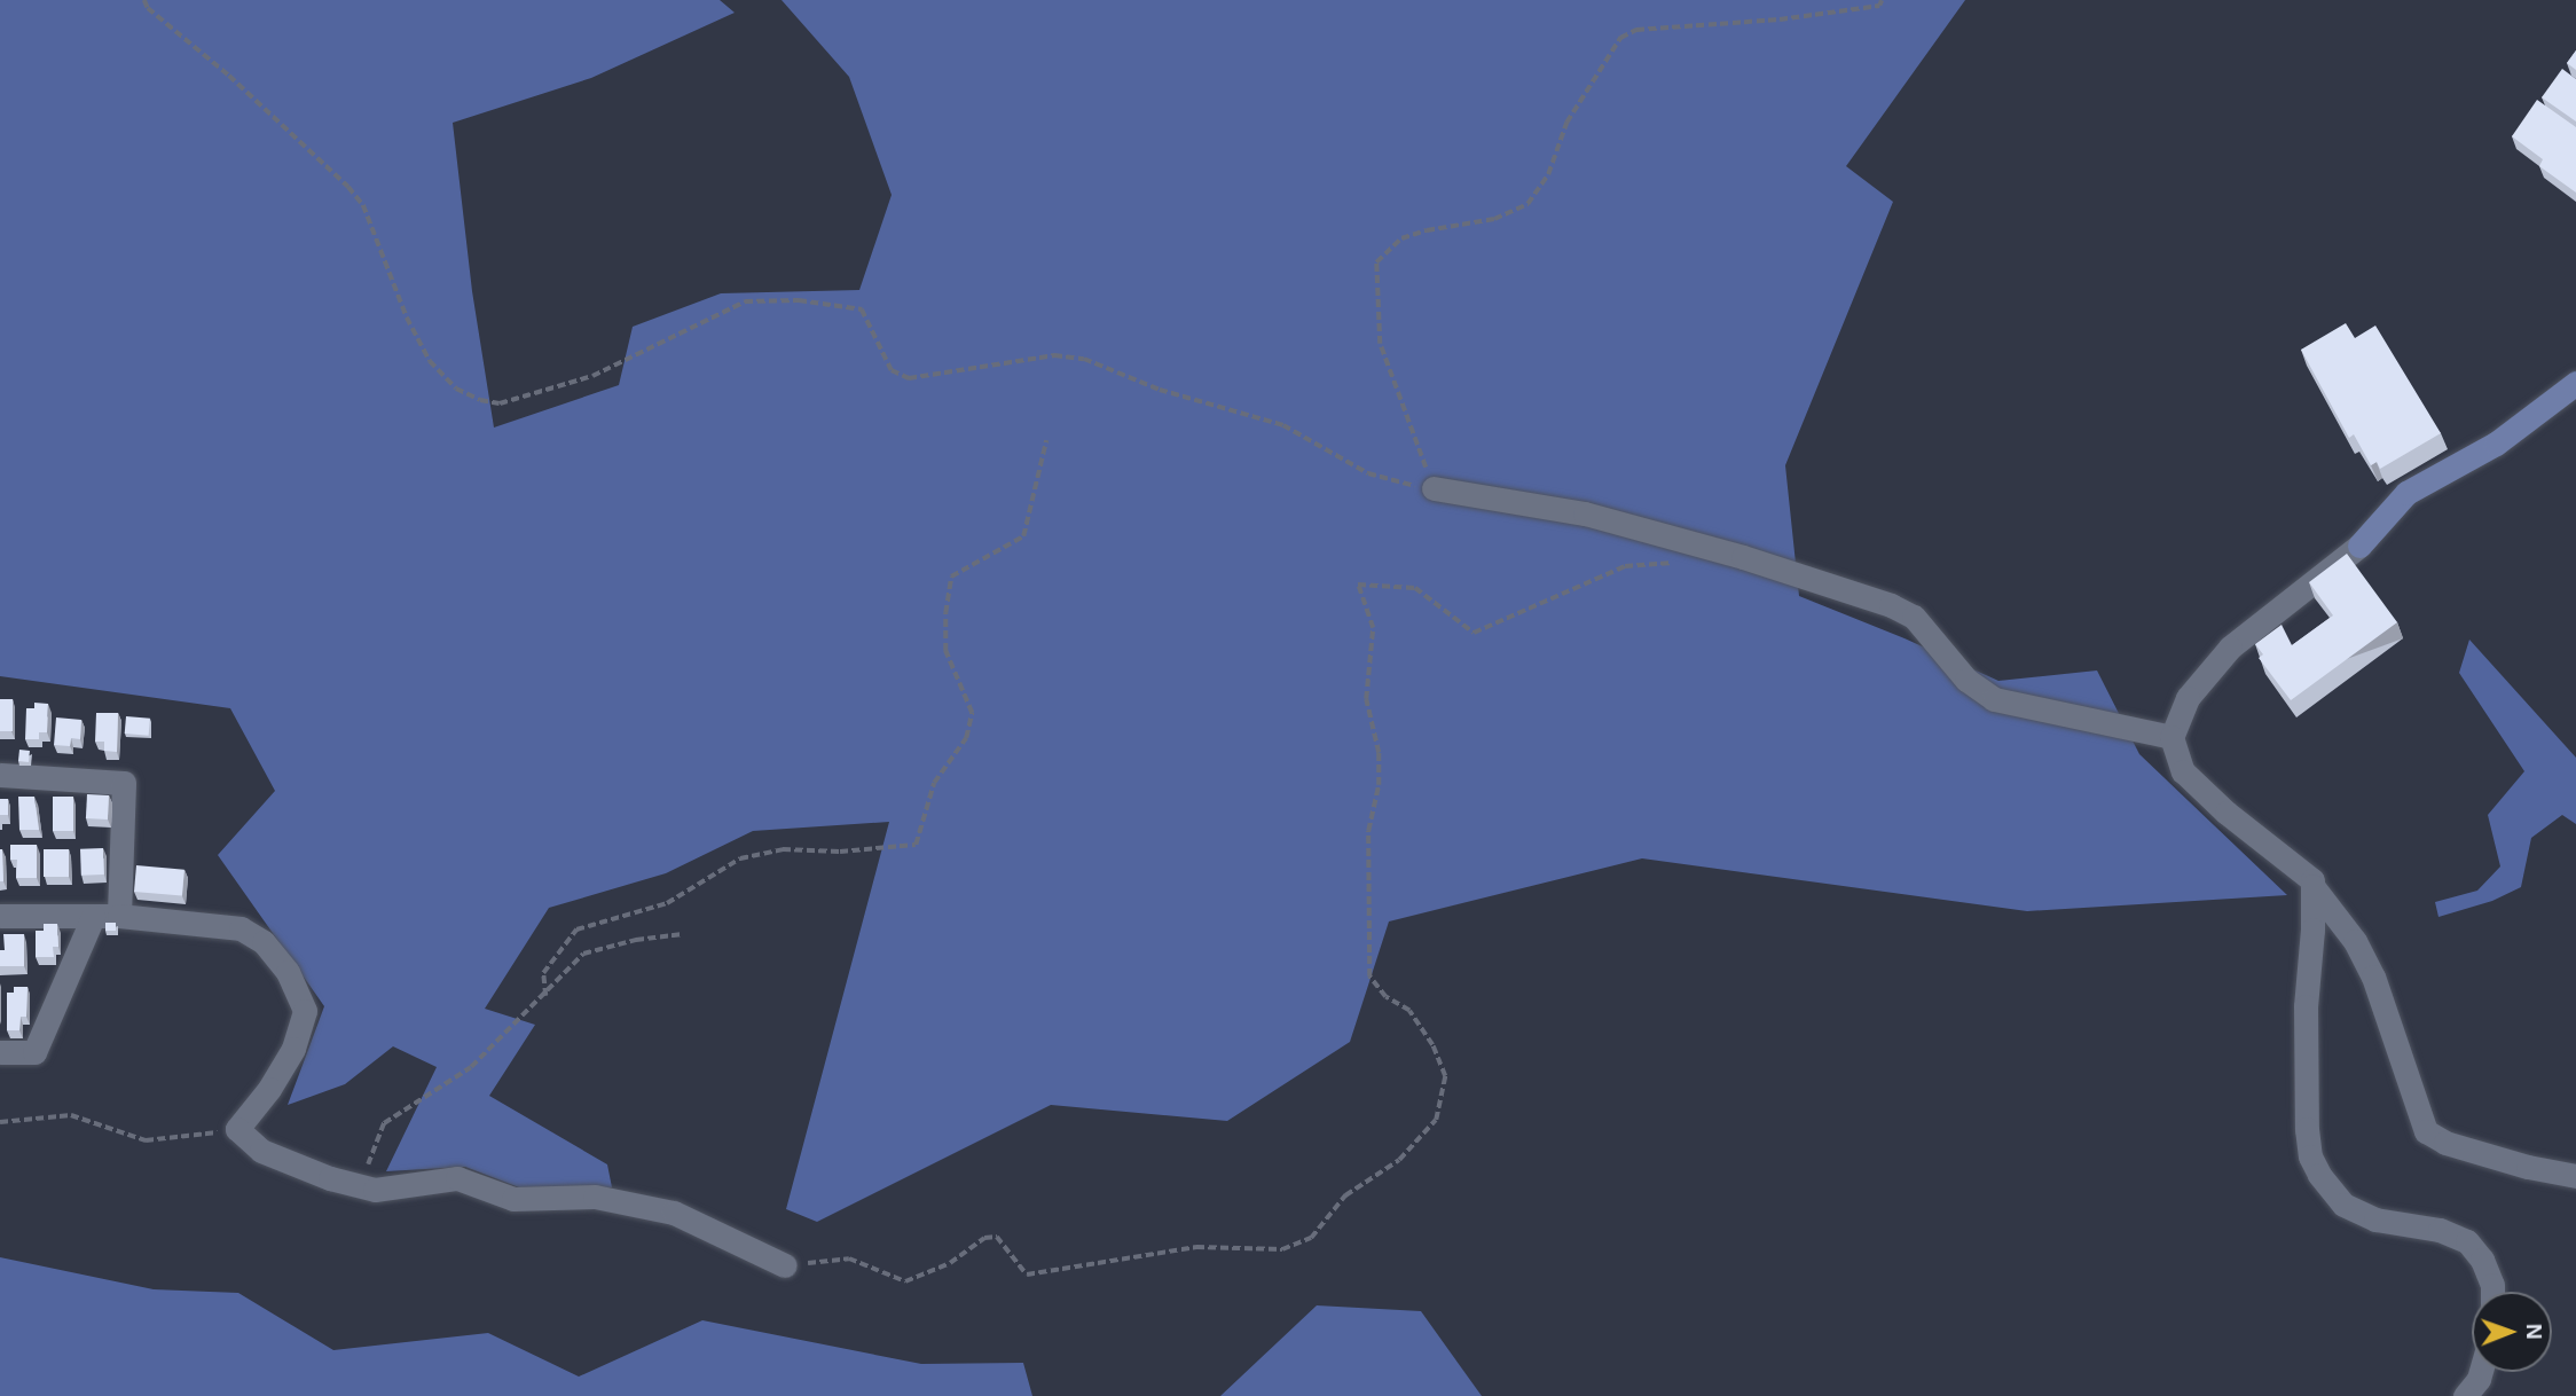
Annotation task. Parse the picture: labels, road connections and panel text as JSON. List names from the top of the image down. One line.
{"north":"right"}
